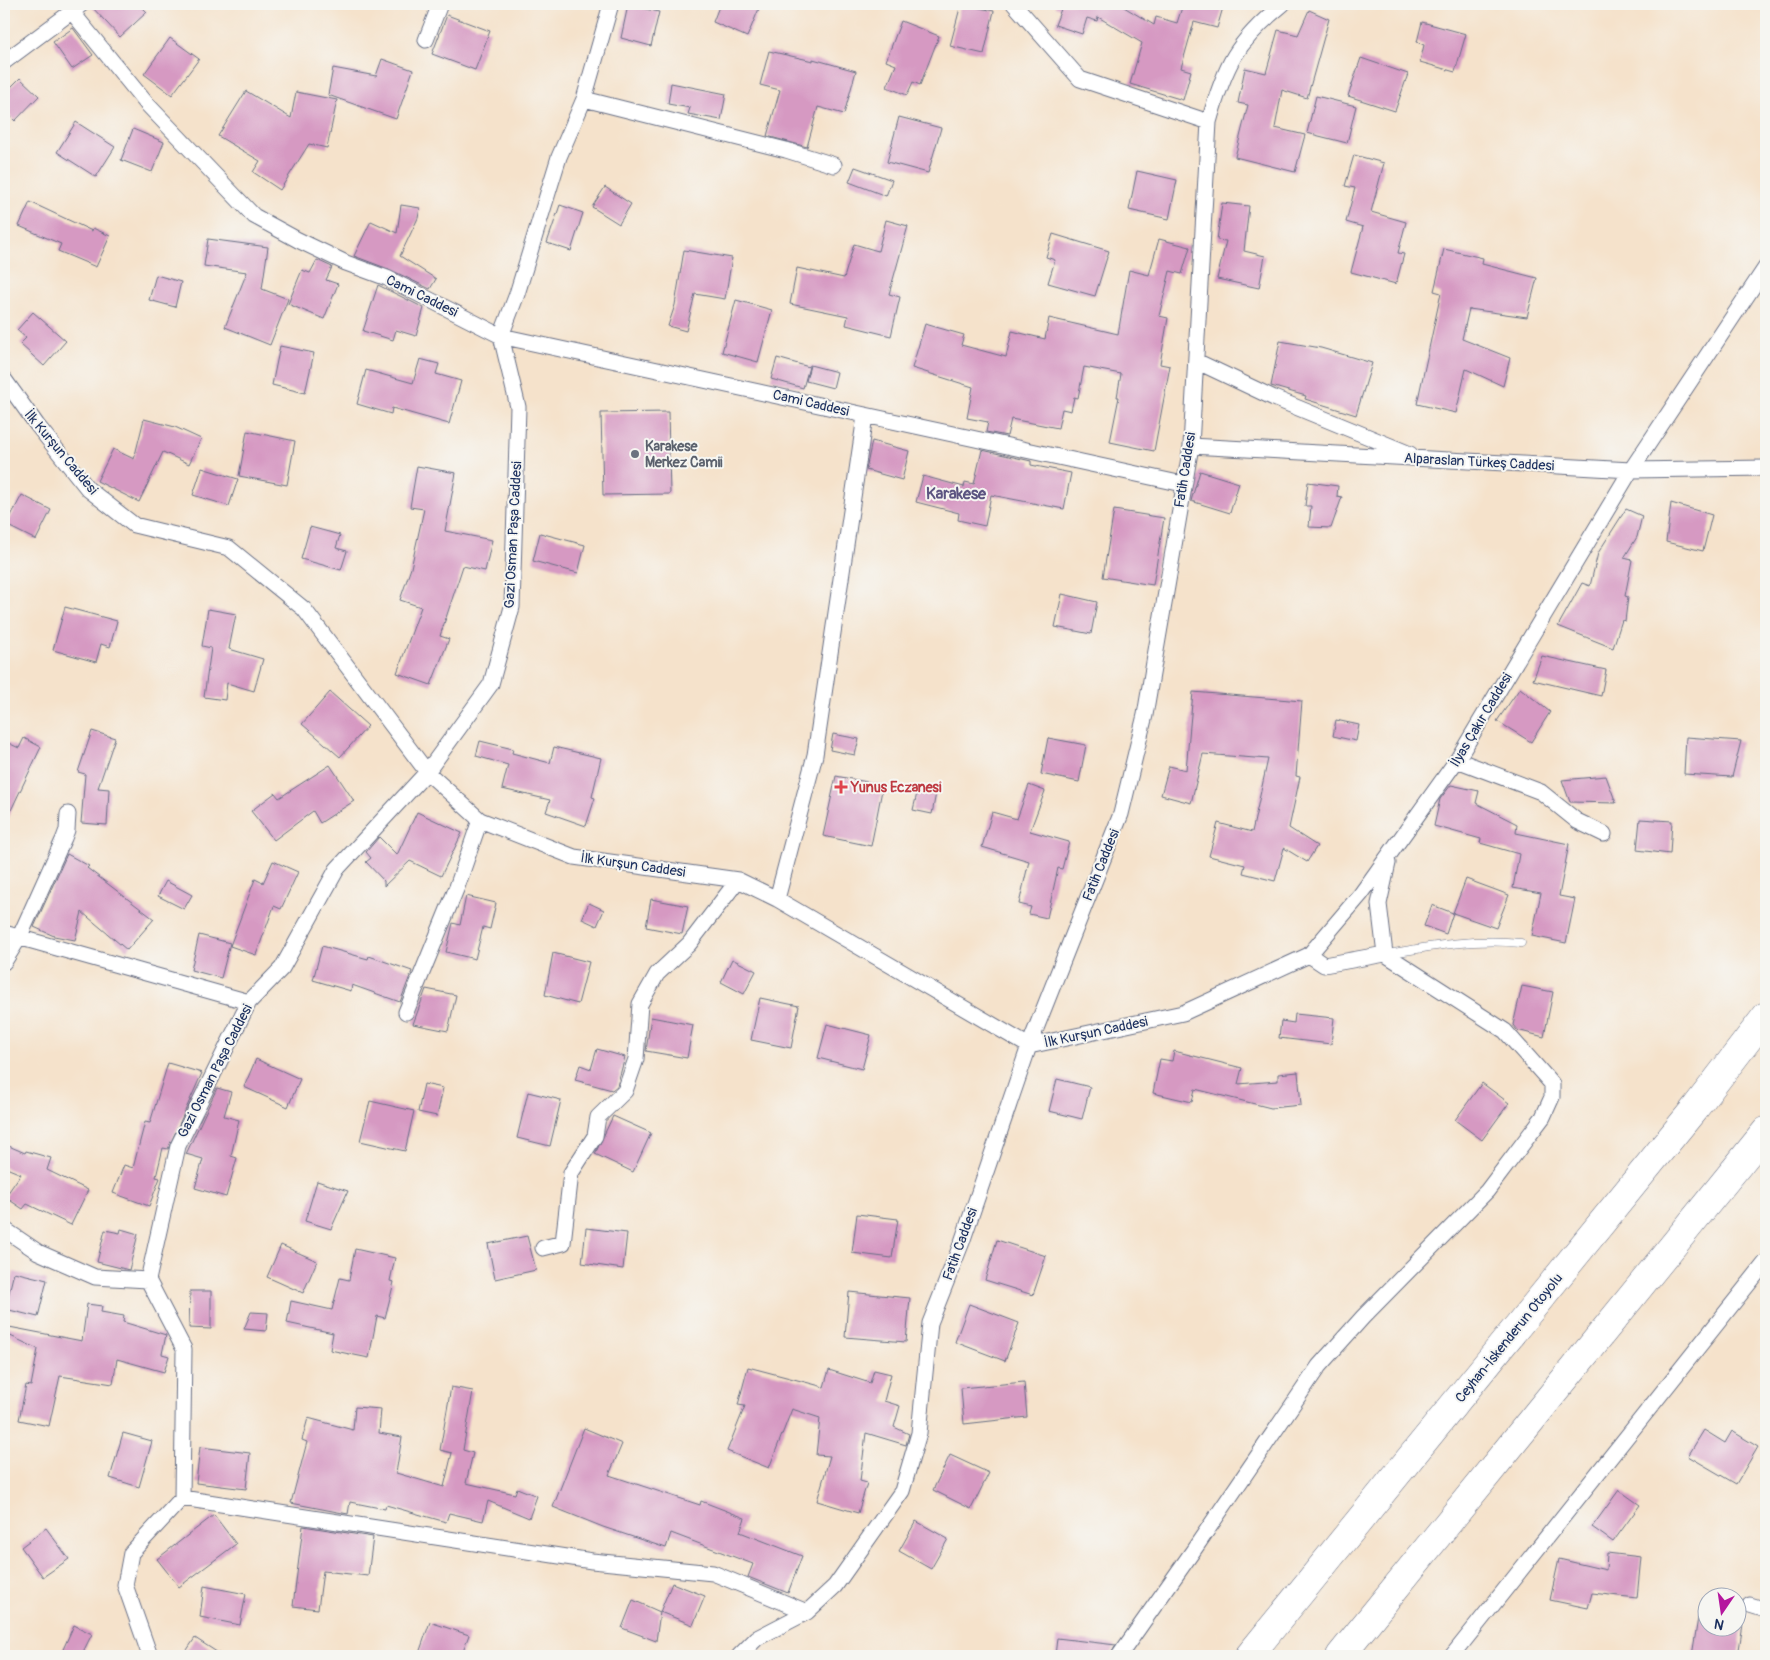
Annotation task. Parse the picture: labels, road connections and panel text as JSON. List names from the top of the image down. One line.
{"streets":{"highway":["Ceyhan-İskenderun Otoyolu"],"street":["Cami Caddesi","İlk Kurşun Caddesi","Alparaslan Türkeş Caddesi","Fatih Caddesi","Gazi Osman Paşa Caddesi","İlyas Çakır Caddesi"]},"crossings":[["Cami Caddesi","Fatih Caddesi"],["Cami Caddesi","Gazi Osman Paşa Caddesi"],["İlk Kurşun Caddesi","Fatih Caddesi"],["İlk Kurşun Caddesi","Gazi Osman Paşa Caddesi"],["İlk Kurşun Caddesi","İlyas Çakır Caddesi"],["Alparaslan Türkeş Caddesi","Fatih Caddesi"],["Alparaslan Türkeş Caddesi","İlyas Çakır Caddesi"]],"districts":["Karakese"],"places":{"other":["Karakese Merkez Camii"],"health":["Yunus Eczanesi"]},"north":"bottom"}
